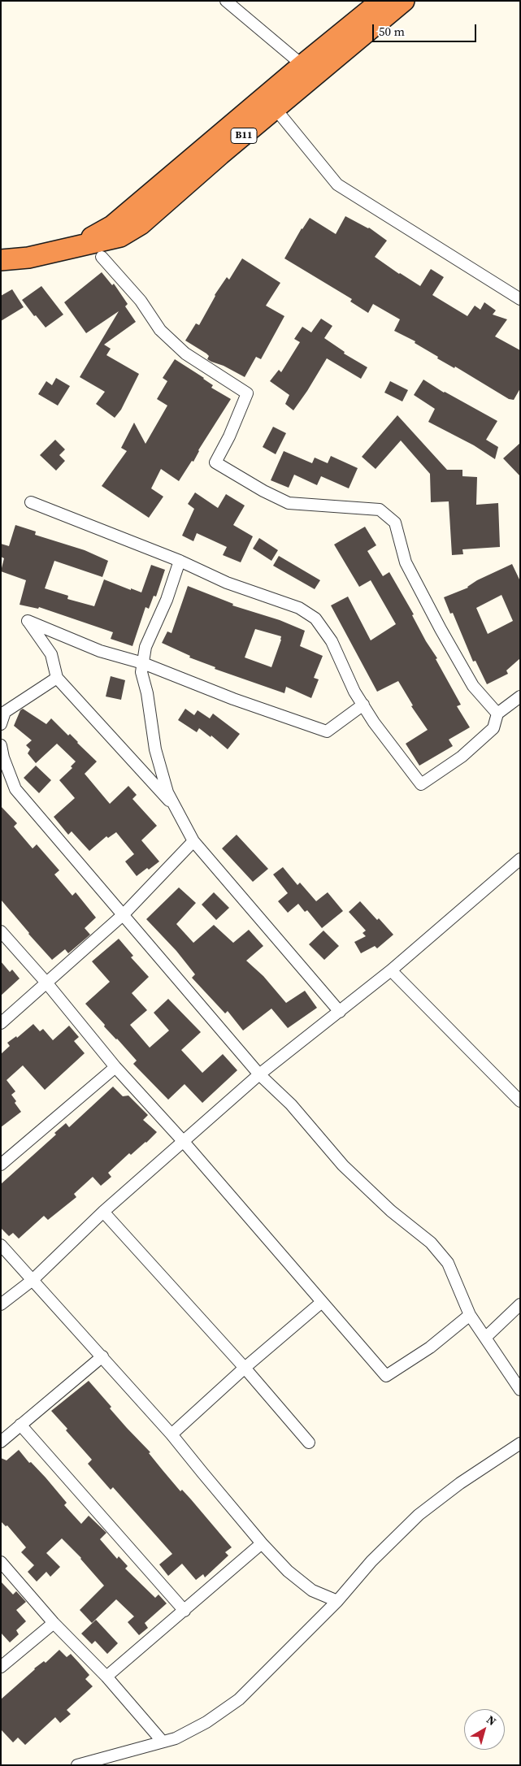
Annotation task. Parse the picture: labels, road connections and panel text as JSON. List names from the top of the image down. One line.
{"streets":{"highway":["B11"]},"scale_bar":"50 m","north":"top right"}
